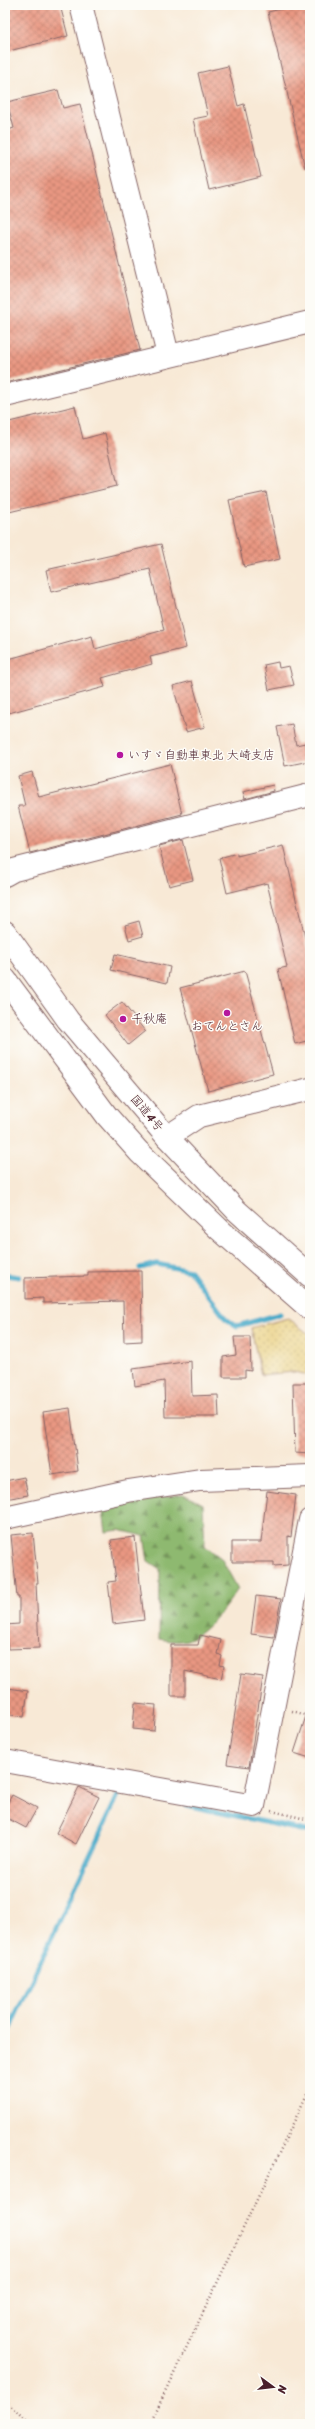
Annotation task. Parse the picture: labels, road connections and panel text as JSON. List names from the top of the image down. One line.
{"streets":{"main road":["国道4号"]},"places":["いすゞ自動車東北 大崎支店","おてんとさん","千秋庵"],"north":"right"}
